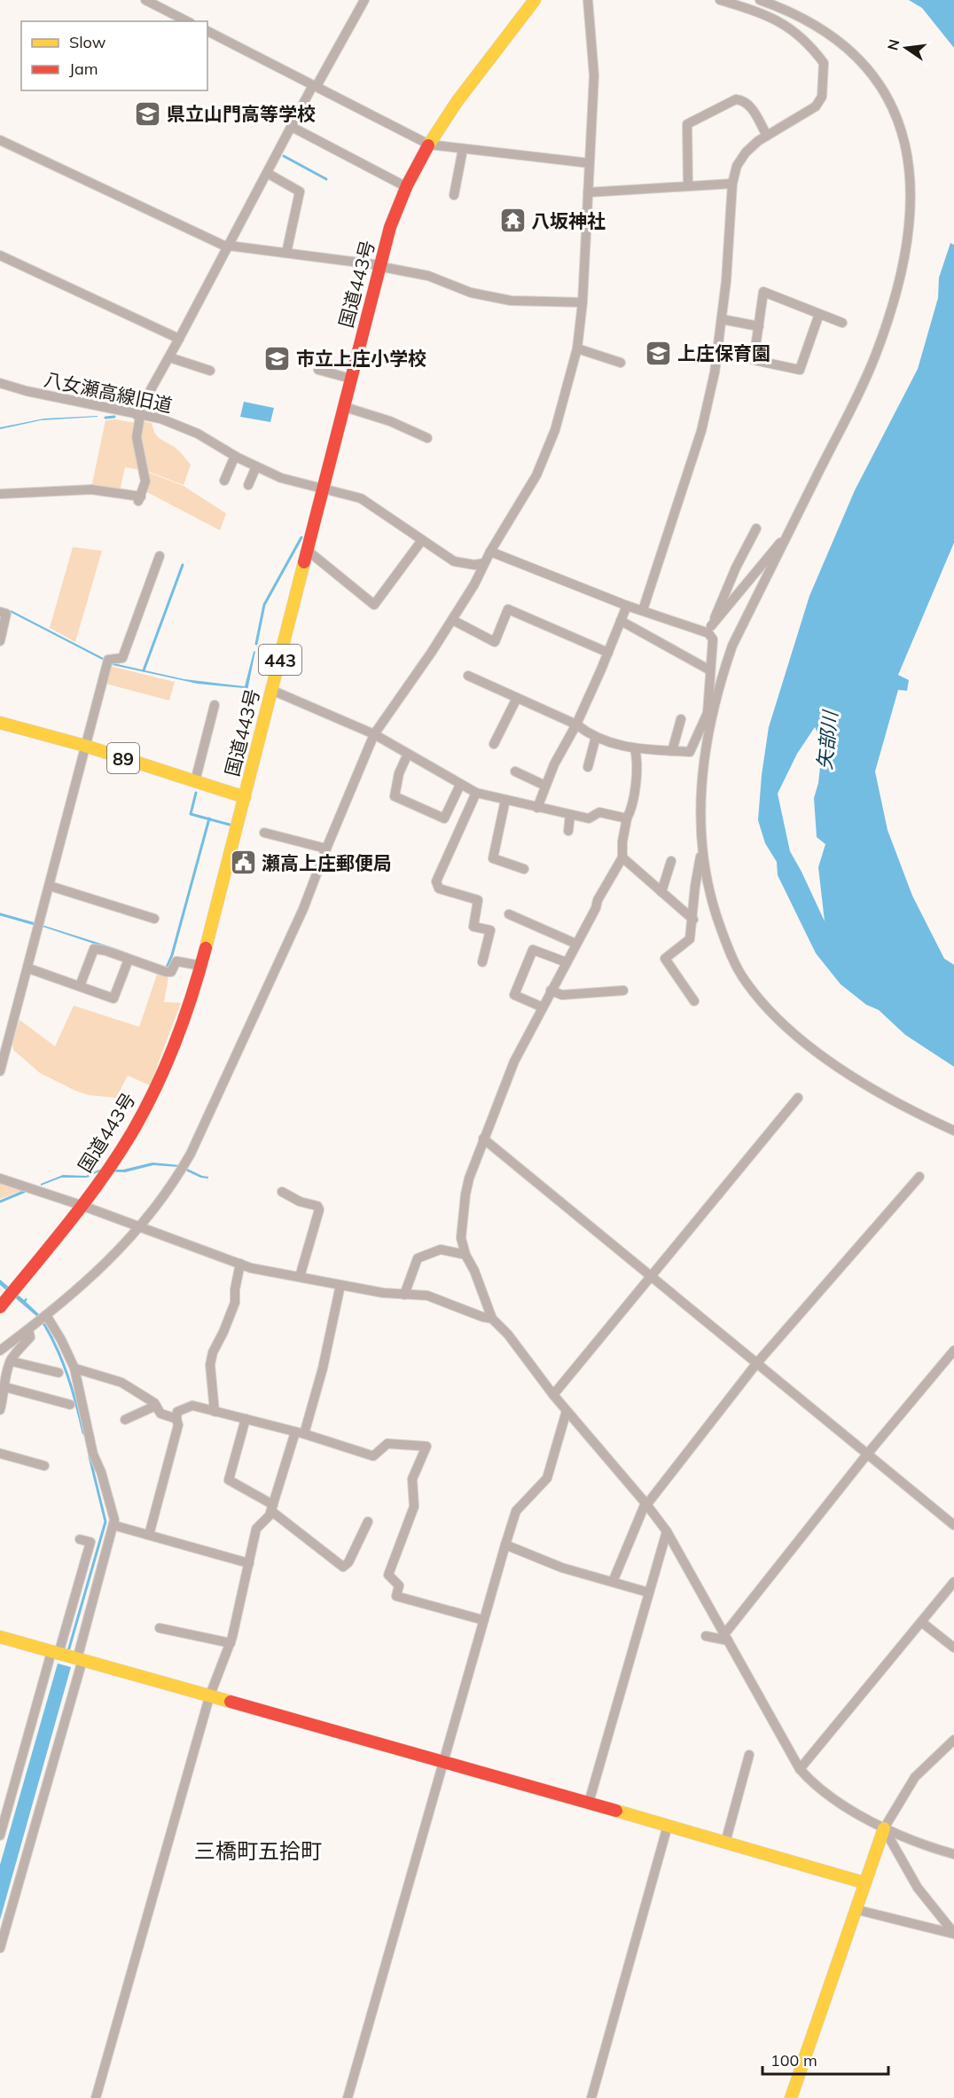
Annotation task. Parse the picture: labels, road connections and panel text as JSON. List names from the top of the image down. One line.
{"streets":{"main road":["国道443号","443","89"],"street":["八女瀬高線旧道"]},"crossings":[["国道443号","八女瀬高線旧道"],["国道443号","89"]],"districts":["三橋町五拾町"],"water":["矢部川"],"places":{"school or university":["県立山門高等学校","上庄保育園","市立上庄小学校"],"temple":["八坂神社"],"public building":["瀬高上庄郵便局"]},"legend":["Slow","Jam"],"scale_bar":"100 m","north":"left"}
